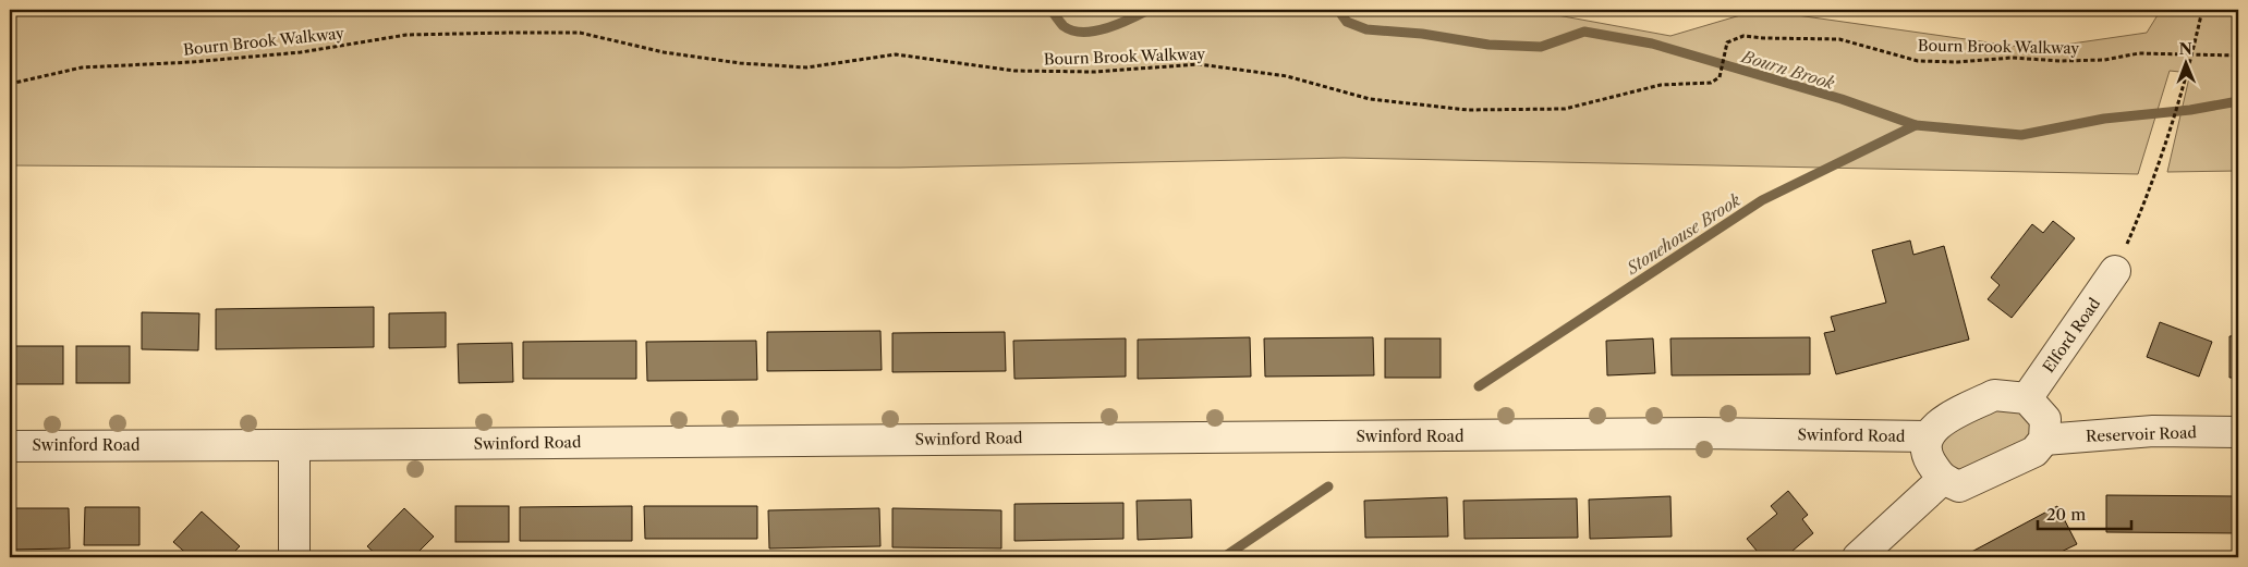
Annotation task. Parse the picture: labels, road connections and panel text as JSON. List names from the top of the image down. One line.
{"streets":{"street":["Elford Road","Reservoir Road","Swinford Road"],"path":["Bourn Brook Walkway"]},"water":["Bourn Brook","Stonehouse Brook"],"scale_bar":"20 m","north":"top"}
